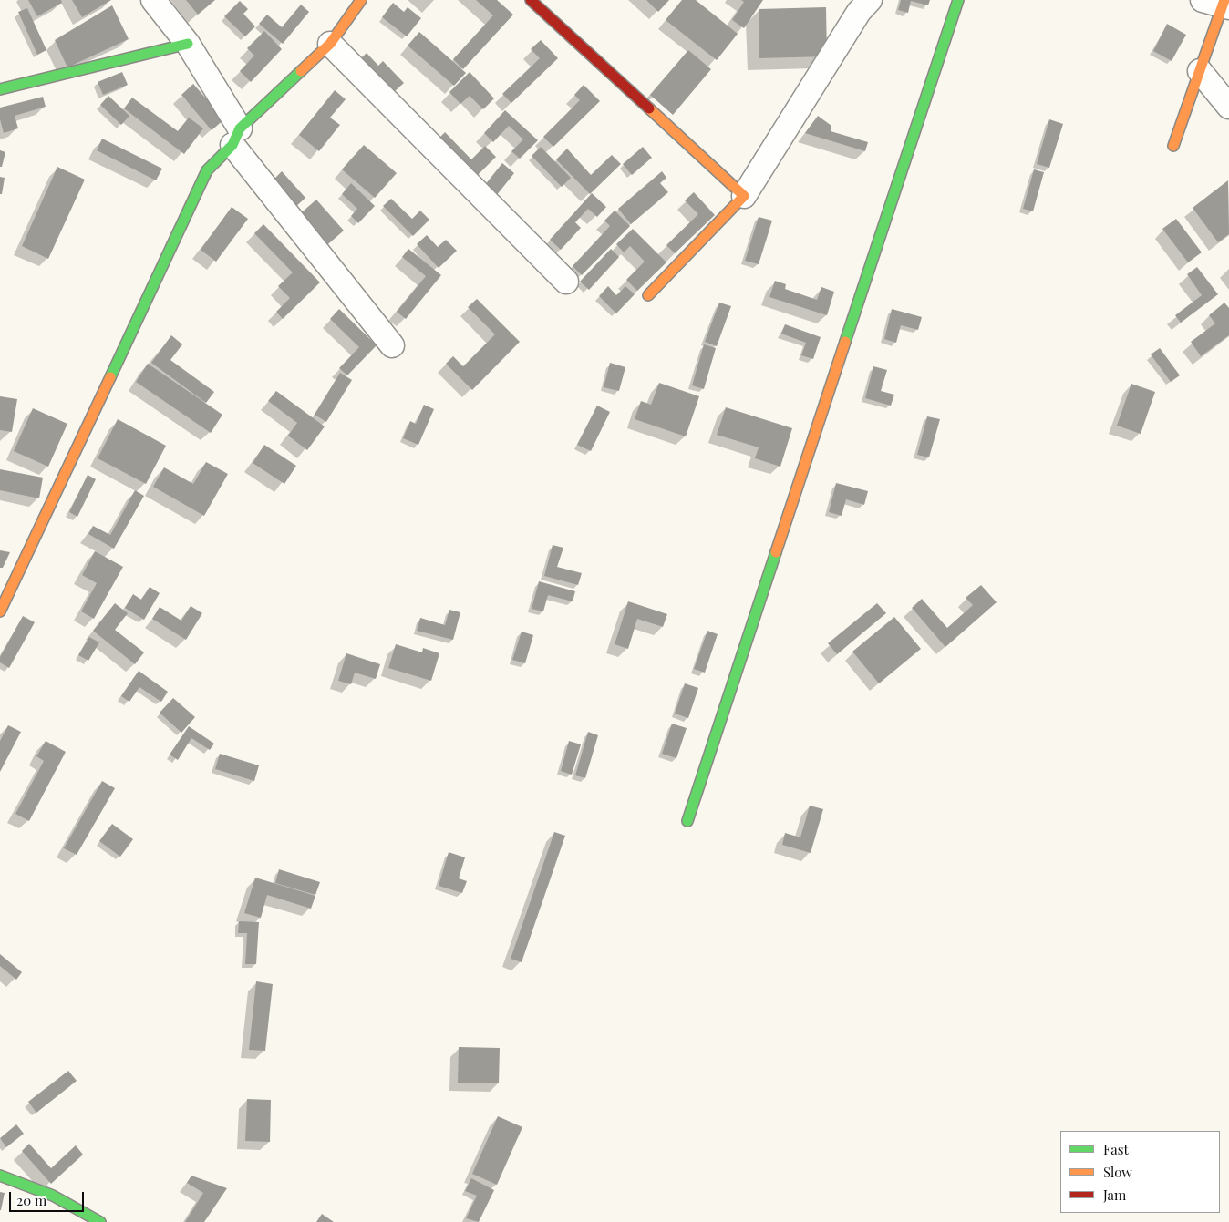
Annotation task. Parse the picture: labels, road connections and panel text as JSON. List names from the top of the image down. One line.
{"legend":["Fast","Slow","Jam"],"scale_bar":"20 m"}
